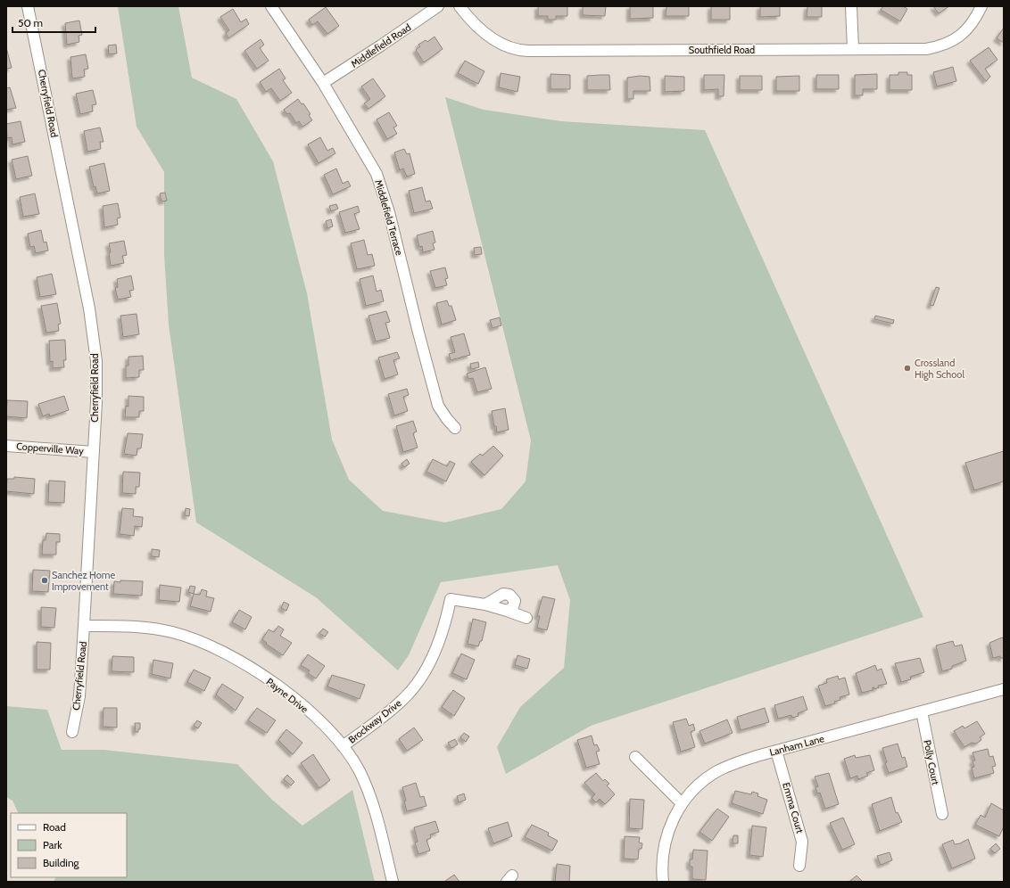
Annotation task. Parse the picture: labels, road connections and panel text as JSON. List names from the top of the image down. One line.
{"streets":{"street":["Middlefield Road","Southfield Road","Cherryfield Road","Middlefield Terrace","Copperville Way","Payne Drive","Brockway Drive","Lanham Lane","Polly Court","Emma Court"]},"crossings":[["Middlefield Road","Middlefield Terrace"],["Cherryfield Road","Copperville Way"],["Cherryfield Road","Payne Drive"],["Payne Drive","Brockway Drive"],["Lanham Lane","Polly Court"],["Lanham Lane","Emma Court"]],"places":["Crossland High School","Sanchez Home Improvement"],"legend":["Road","Park","Building"],"scale_bar":"50 m"}
